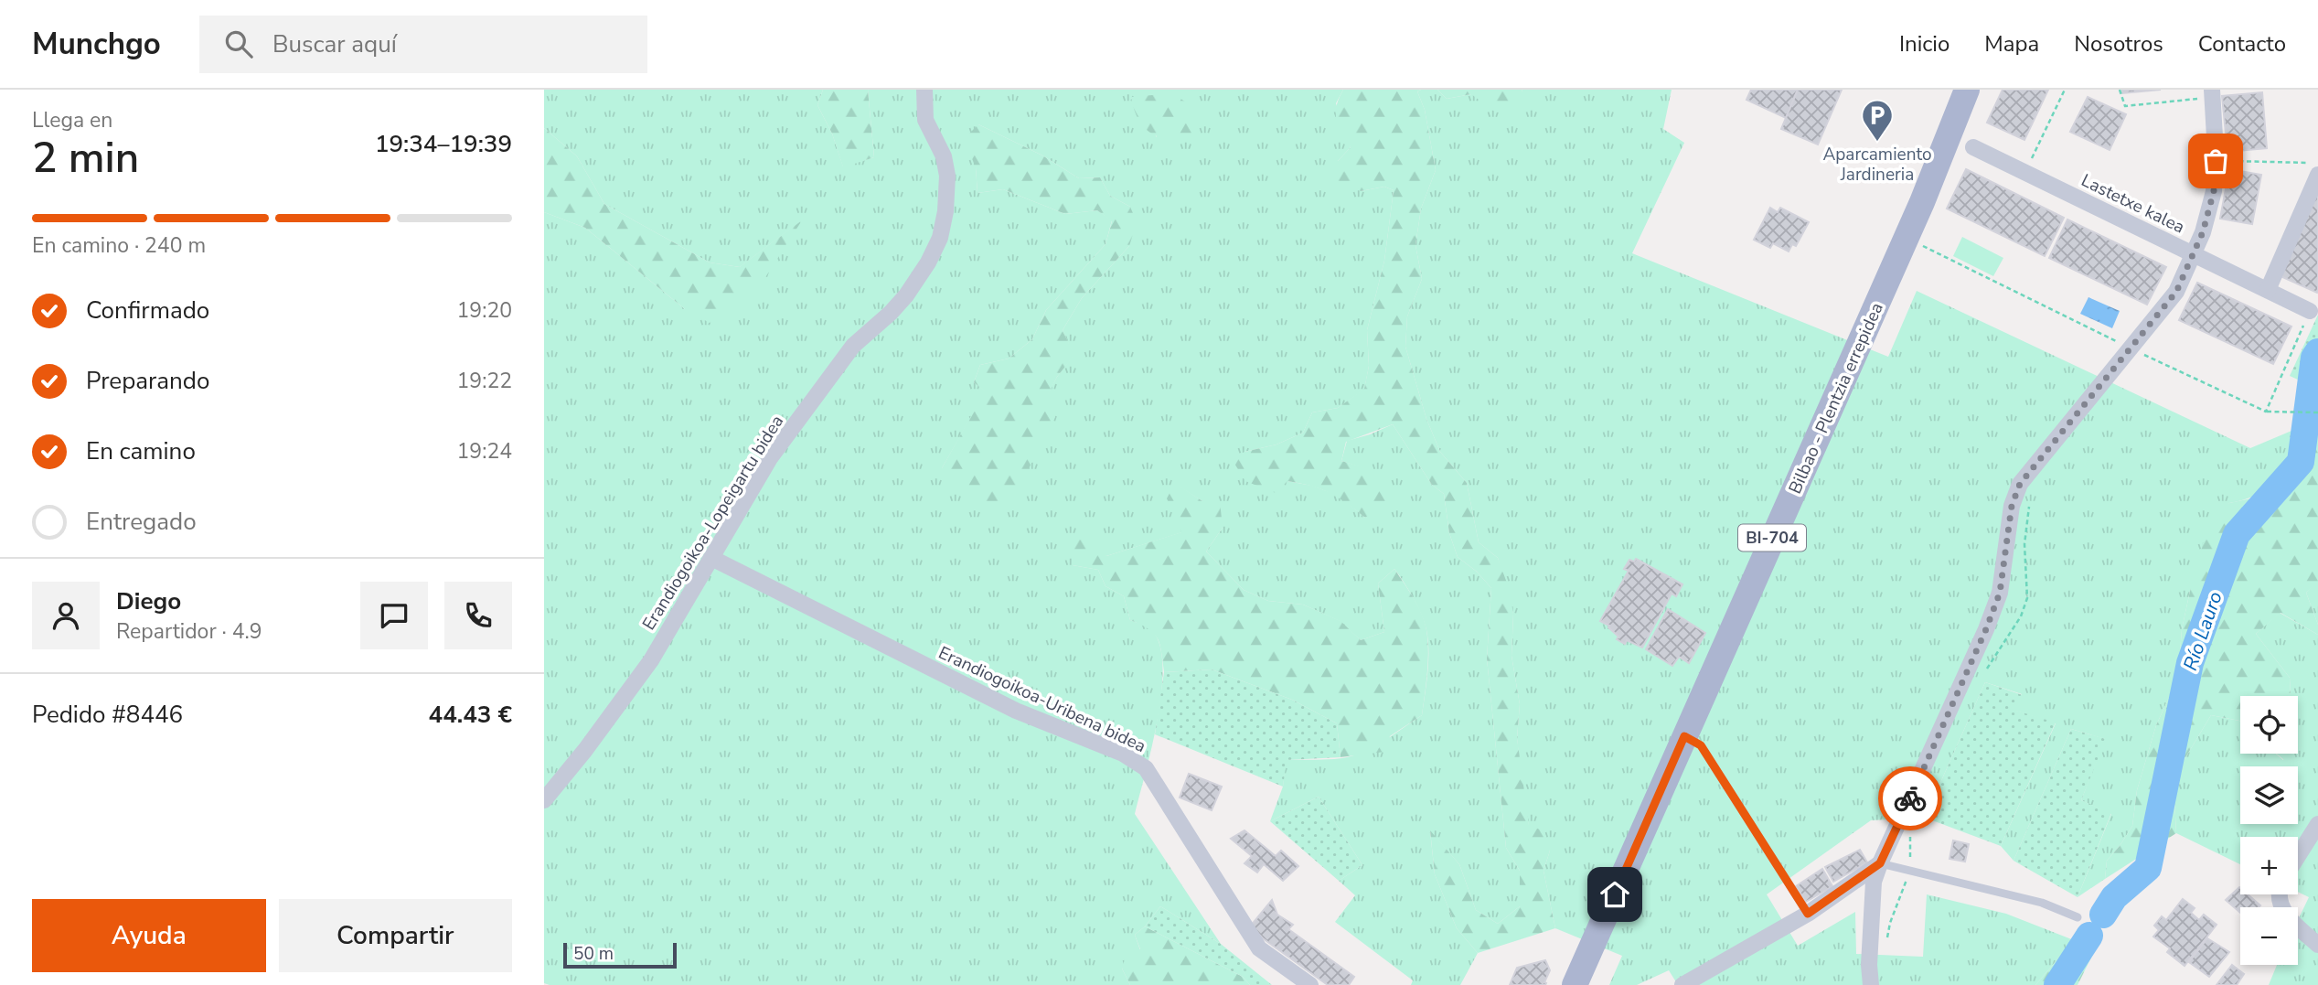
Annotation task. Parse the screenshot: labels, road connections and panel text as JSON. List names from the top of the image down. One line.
{"streets":{"main road":["Bilbao - Plentzia errepidea","BI-704"],"street":["Lastetxe kalea","Erandiogoikoa-Lopeigartu bidea","Erandiogoikoa-Uribena bidea"]},"crossings":[["Erandiogoikoa-Lopeigartu bidea","Erandiogoikoa-Uribena bidea"]],"water":["Río Lauro"],"places":{"parking":["Aparcamiento Jardineria"]},"scale_bar":"50 m","page":{"header":"Munchgo","search":"Buscar aquí","nav":["Inicio","Mapa","Nosotros","Contacto"],"heading":["2 min","Llega en","19:34–19:39"],"panel":["Diego","Repartidor · 4.9","Pedido #8446","44.43 €"],"bar":"En camino · 240 m","list":[["Confirmado","19:20"],["Preparando","19:22"],["En camino","19:24"],"Entregado"],"map_buttons":["+","−"],"buttons":["Ayuda","Compartir"],"scale":"50 m"}}
